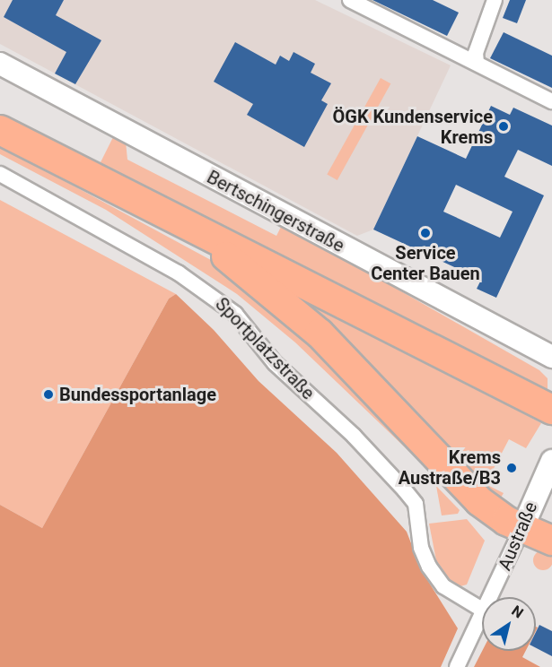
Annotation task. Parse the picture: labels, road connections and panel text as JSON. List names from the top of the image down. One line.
{"streets":{"street":["Bertschingerstraße","Sportplatzstraße","Austraße"]},"places":["ÖGK Kundenservice Krems","Service Center Bauen","Bundessportanlage","Krems Austraße/B3"],"north":"top right"}
